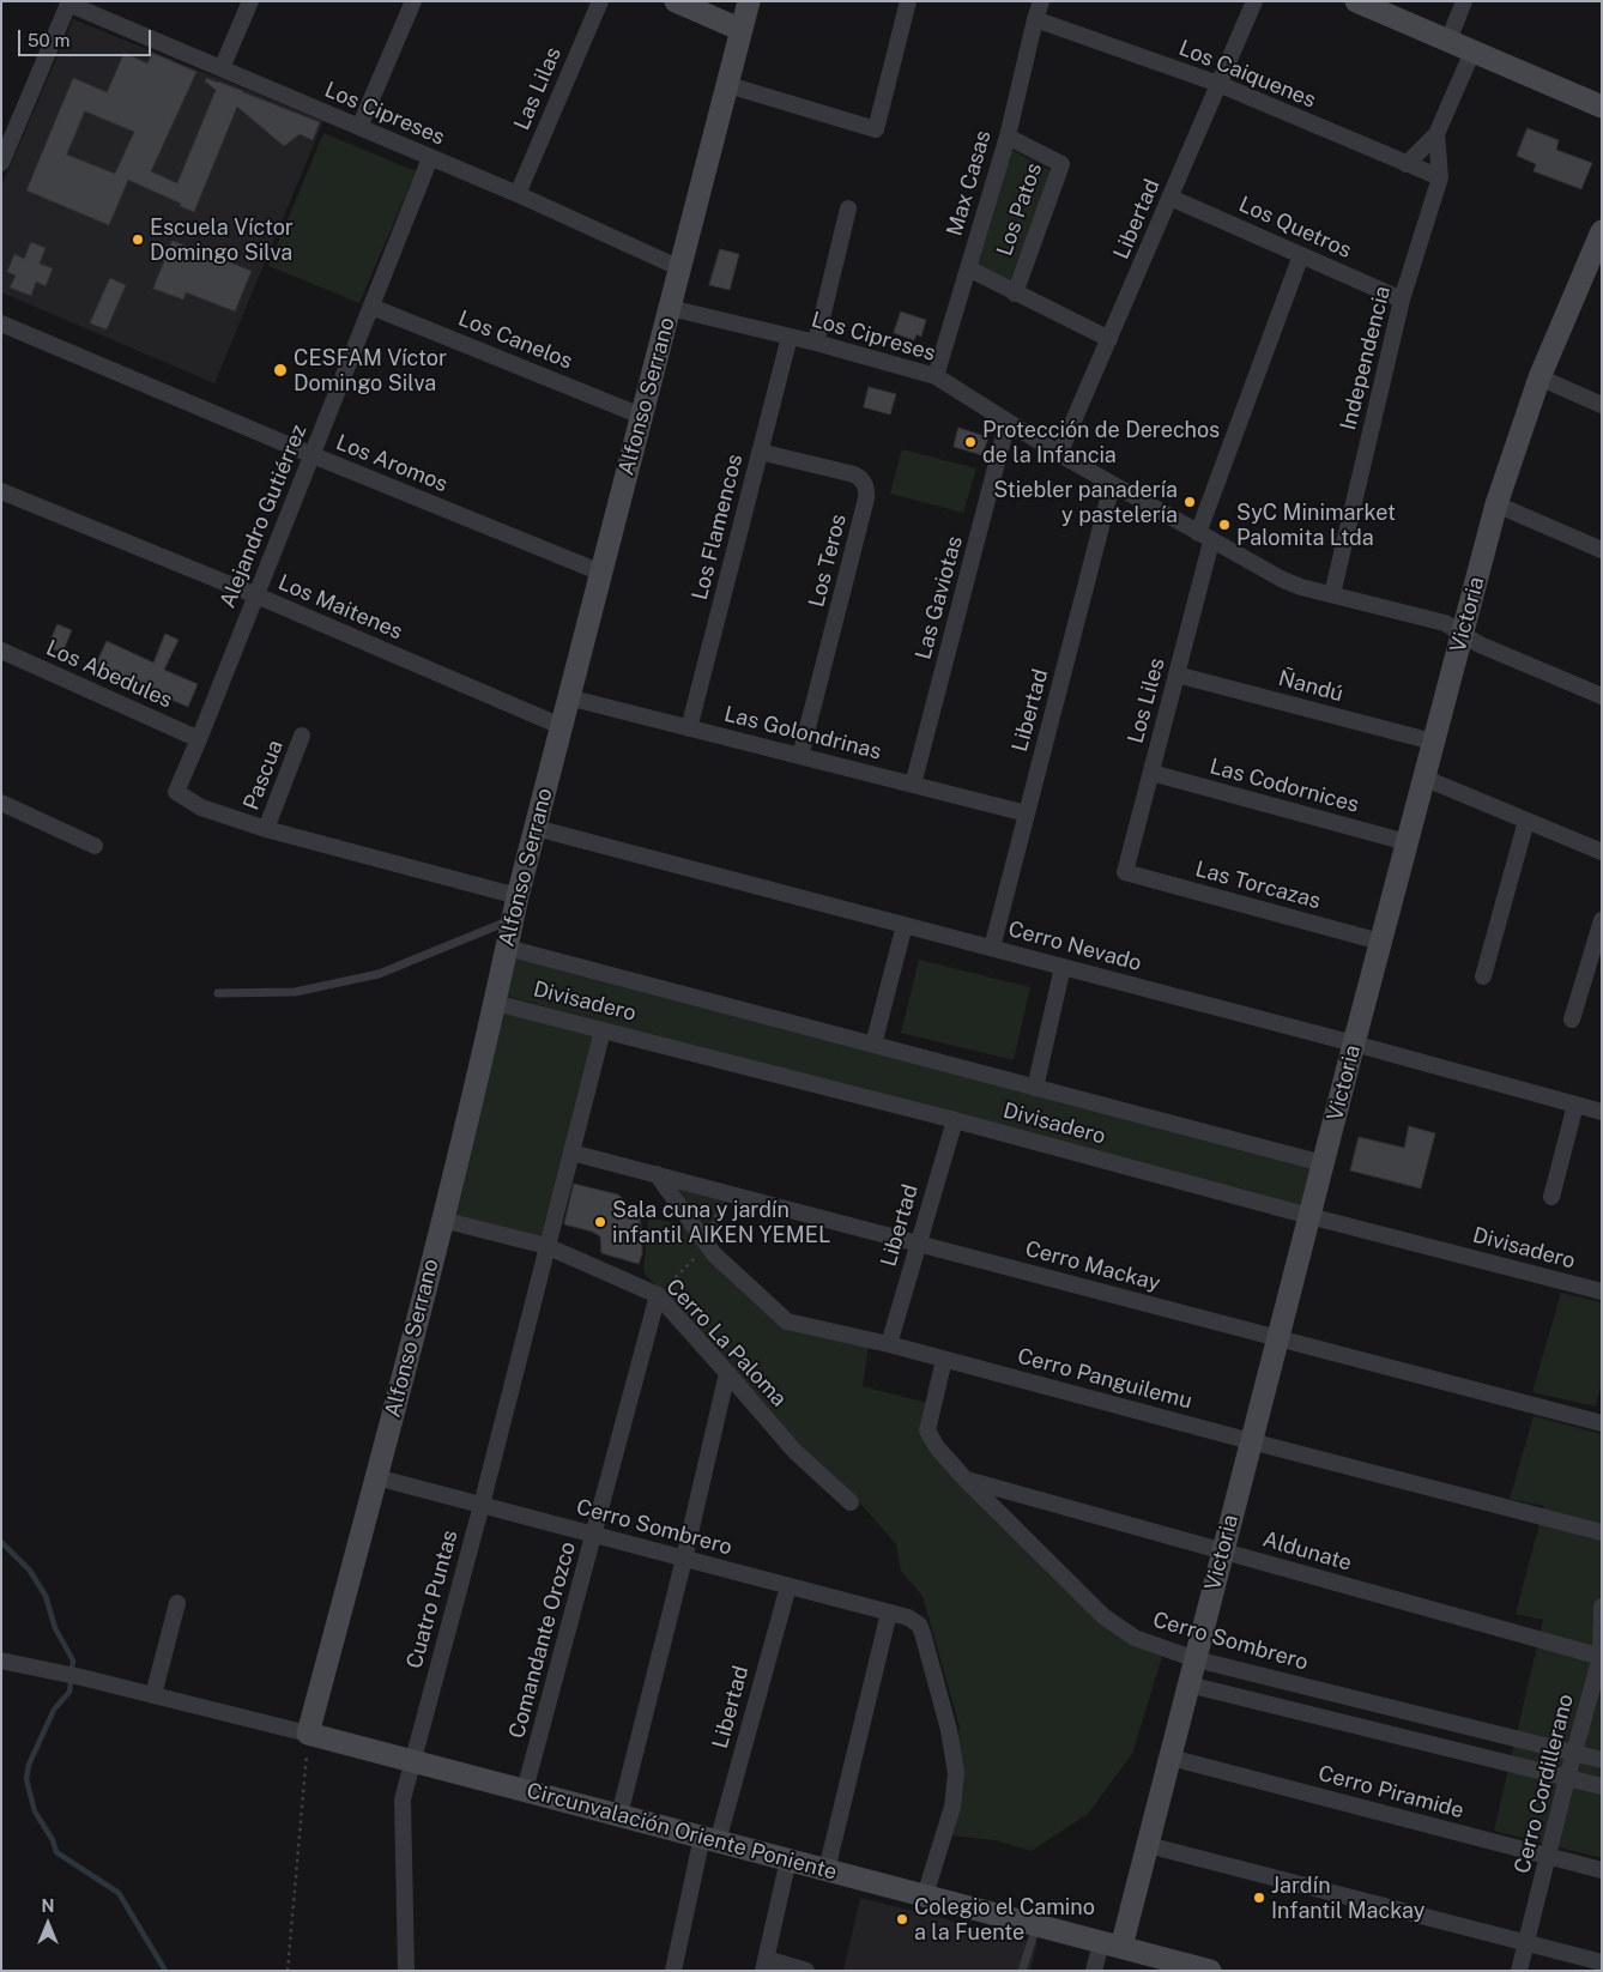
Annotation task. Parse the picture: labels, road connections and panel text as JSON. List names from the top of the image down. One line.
{"streets":{"street":["Los Caiquenes","Las Lilas","Los Cipreses","Max Casas","Los Patos","Libertad","Los Quetros","Los Canelos","Independencia","Alfonso Serrano","Los Aromos","Alejandro Gutiérrez","Los Flamencos","Los Teros","Las Gaviotas","Los Maitenes","Victoria","Los Abedules","Ñandú","Los Liles","Las Golondrinas","Pascua","Las Codornices","Las Torcazas","Cerro Nevado","Divisadero","Cerro Mackay","Cerro La Paloma","Cerro Panguilemu","Cerro Sombrero","Aldunate","Cuatro Puntas","Comandante Orozco","Cerro Cordillerano","Cerro Piramide","Circunvalación Oriente Poniente"]},"crossings":[["Los Caiquenes","Max Casas"],["Los Caiquenes","Libertad"],["Los Caiquenes","Independencia"],["Las Lilas","Los Cipreses"],["Los Cipreses","Max Casas"],["Los Cipreses","Libertad"],["Los Cipreses","Independencia"],["Los Cipreses","Alfonso Serrano"],["Los Cipreses","Alejandro Gutiérrez"],["Los Cipreses","Los Flamencos"],["Los Cipreses","Las Gaviotas"],["Los Cipreses","Victoria"],["Los Cipreses","Los Liles"],["Max Casas","Los Patos"],["Los Patos","Libertad"],["Libertad","Los Quetros"],["Libertad","Las Golondrinas"],["Libertad","Cerro Nevado"],["Libertad","Divisadero"],["Libertad","Cerro Mackay"],["Libertad","Cerro Panguilemu"],["Libertad","Cerro Sombrero"],["Libertad","Circunvalación Oriente Poniente"],["Los Quetros","Independencia"],["Los Quetros","Los Liles"],["Los Canelos","Alfonso Serrano"],["Los Canelos","Alejandro Gutiérrez"],["Alfonso Serrano","Los Aromos"],["Alfonso Serrano","Los Maitenes"],["Alfonso Serrano","Las Golondrinas"],["Alfonso Serrano","Cerro Nevado"],["Alfonso Serrano","Divisadero"],["Alfonso Serrano","Cerro La Paloma"],["Alfonso Serrano","Cerro Sombrero"],["Alfonso Serrano","Circunvalación Oriente Poniente"],["Los Aromos","Alejandro Gutiérrez"],["Alejandro Gutiérrez","Los Maitenes"],["Alejandro Gutiérrez","Los Abedules"],["Alejandro Gutiérrez","Pascua"],["Los Flamencos","Los Teros"],["Los Flamencos","Las Golondrinas"],["Los Teros","Las Golondrinas"],["Las Gaviotas","Las Golondrinas"],["Victoria","Ñandú"],["Victoria","Las Codornices"],["Victoria","Las Torcazas"],["Victoria","Cerro Nevado"],["Victoria","Divisadero"],["Victoria","Cerro Mackay"],["Victoria","Cerro Panguilemu"],["Victoria","Cerro Sombrero"],["Victoria","Aldunate"],["Victoria","Cerro Piramide"],["Victoria","Circunvalación Oriente Poniente"],["Ñandú","Los Liles"],["Los Liles","Las Codornices"],["Los Liles","Las Torcazas"],["Divisadero","Cuatro Puntas"],["Cerro Mackay","Cerro Panguilemu"],["Cerro Mackay","Cuatro Puntas"],["Cerro La Paloma","Cuatro Puntas"],["Cerro La Paloma","Comandante Orozco"],["Cerro Panguilemu","Cerro Sombrero"],["Cerro Sombrero","Aldunate"],["Cerro Sombrero","Cuatro Puntas"],["Cerro Sombrero","Comandante Orozco"],["Cerro Sombrero","Cerro Cordillerano"],["Cerro Sombrero","Circunvalación Oriente Poniente"],["Aldunate","Cerro Cordillerano"],["Cuatro Puntas","Circunvalación Oriente Poniente"],["Comandante Orozco","Circunvalación Oriente Poniente"],["Cerro Cordillerano","Cerro Piramide"]],"places":["Escuela Víctor Domingo Silva","CESFAM Víctor Domingo Silva","Protección de Derechos de la Infancia","Stiebler panadería y pastelería","SyC Minimarket Palomita Ltda","Sala cuna y jardín infantil AIKEN YEMEL","Jardín Infantil Mackay","Colegio el Camino a la Fuente"],"scale_bar":"50 m","north":"top"}
